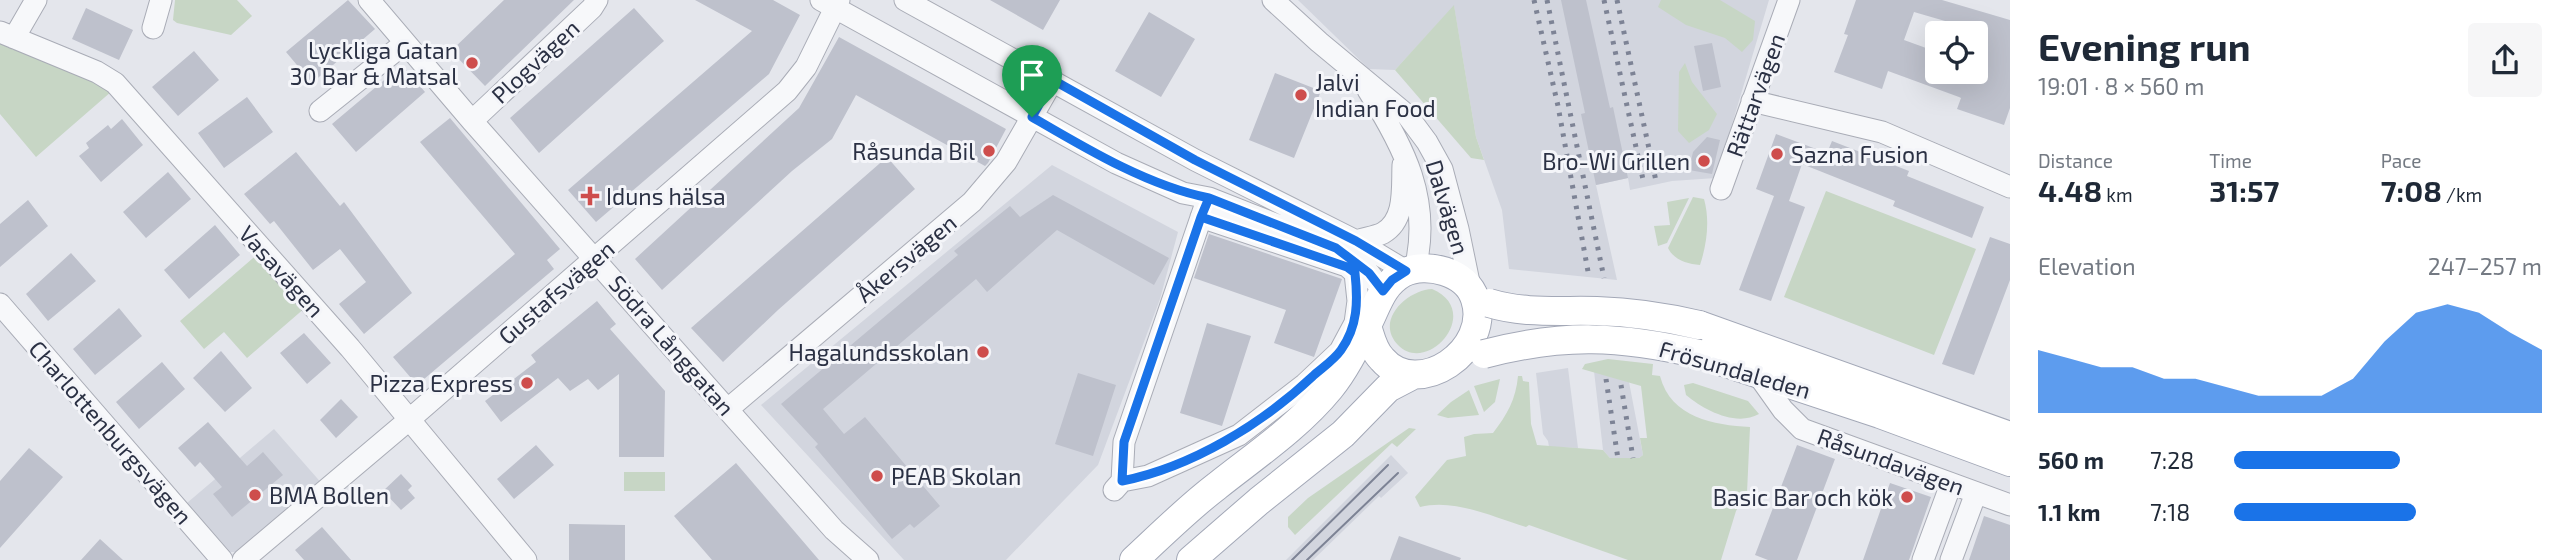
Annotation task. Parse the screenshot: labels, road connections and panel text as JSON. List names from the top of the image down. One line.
{"streets":{"main road":["Frösundaleden"],"street":["Plogvägen","Rättarvägen","Dalvägen","Åkersvägen","Vasavägen","Gustafsvägen","Södra Långgatan","Charlottenburgsvägen","Råsundavägen"]},"crossings":[["Plogvägen","Södra Långgatan"],["Dalvägen","Frösundaleden"],["Åkersvägen","Södra Långgatan"],["Vasavägen","Gustafsvägen"],["Gustafsvägen","Södra Långgatan"],["Frösundaleden","Råsundavägen"]],"places":{"other":["Lyckliga Gatan 30 Bar & Matsal","Jalvi Indian Food","Råsunda Bil","Sazna Fusion","Bro-Wi Grillen","Hagalundsskolan","Pizza Express","PEAB Skolan","BMA Bollen","Basic Bar och kök"],"health":["Iduns hälsa"]},"page":{"heading":["Evening run","19:01 · 8 × 560 m"],"stats":[["Distance","4.48 km"],["Time","31:57"],["Pace","7:08 /km"]],"chart":["Elevation","247–257 m"],"list":[{"name":"560 m","note":"7:28"},{"name":"1.1 km","note":"7:18"}]}}
